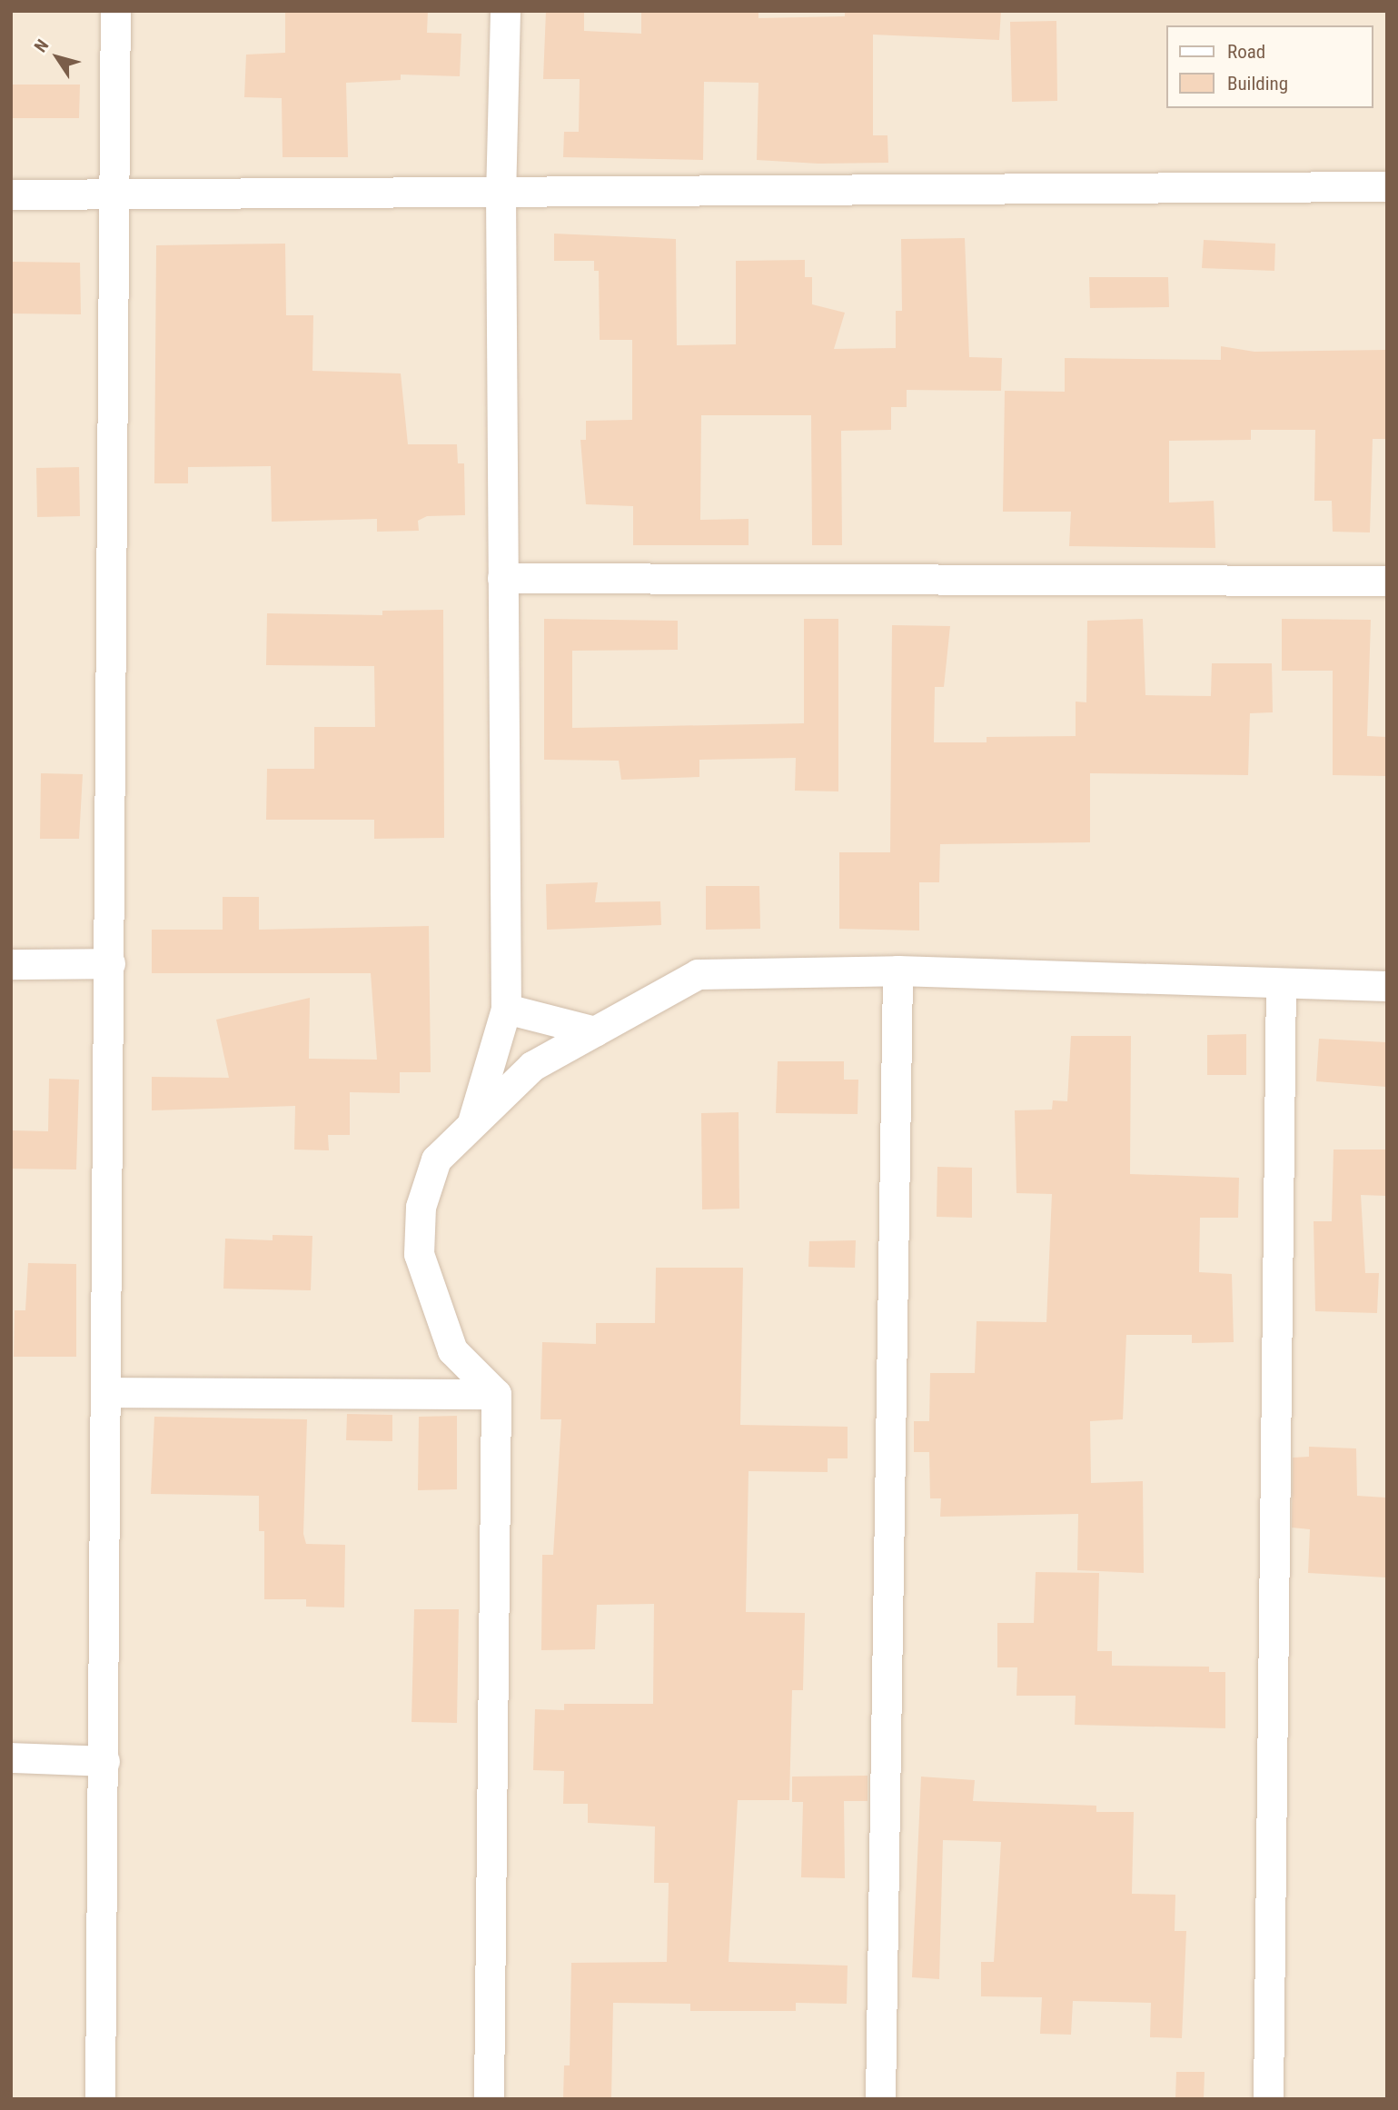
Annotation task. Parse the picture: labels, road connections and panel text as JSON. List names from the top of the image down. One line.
{"legend":["Road","Building"],"north":"top left"}
